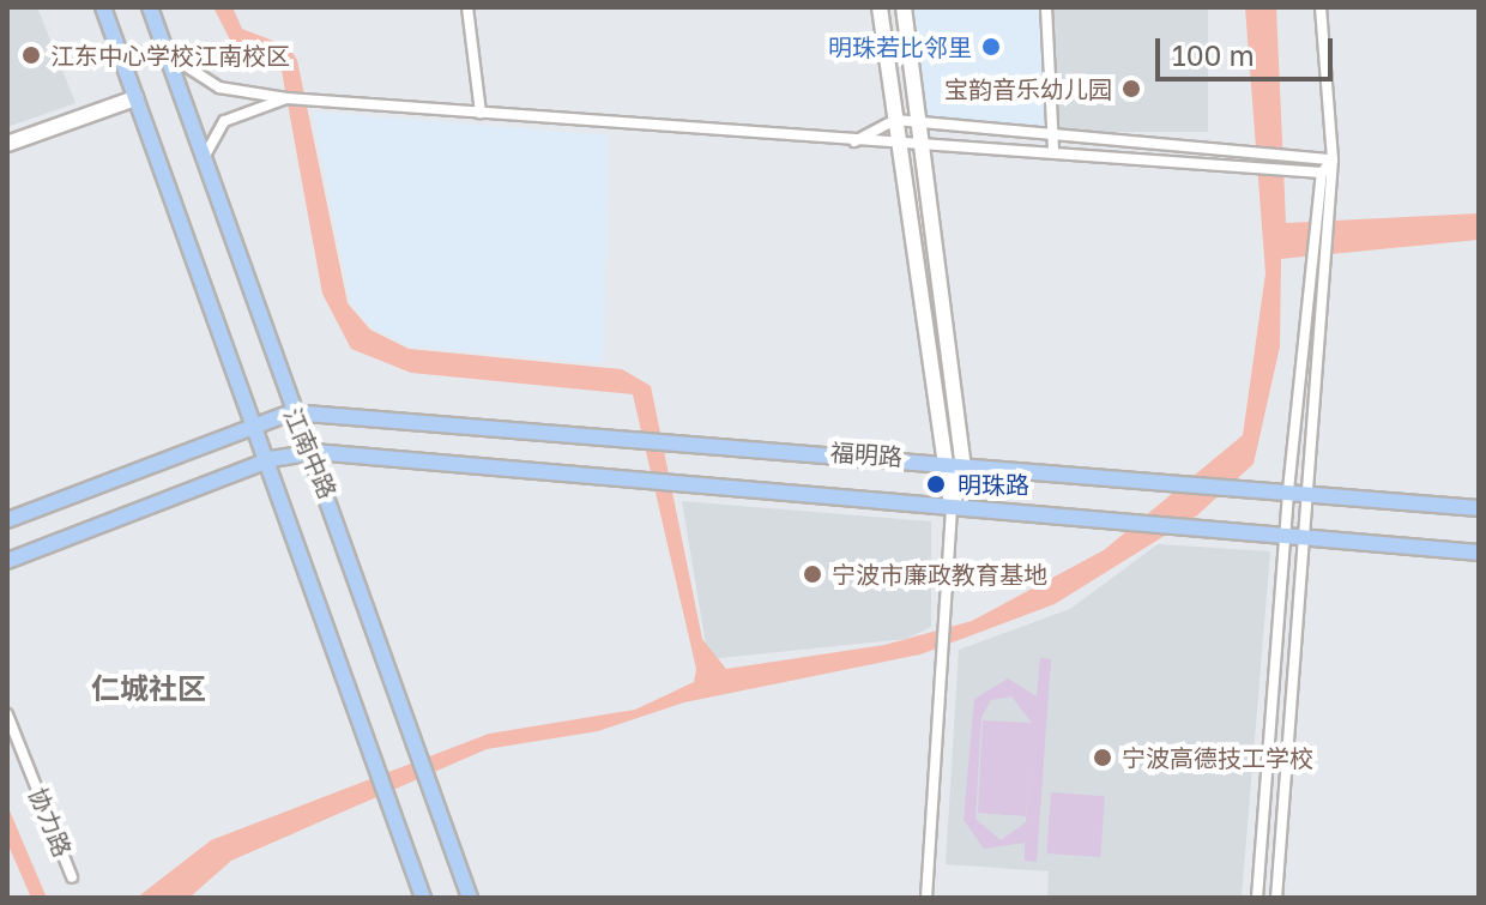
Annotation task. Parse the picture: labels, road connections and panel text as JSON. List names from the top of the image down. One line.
{"streets":{"main road":["江南中路","福明路"],"street":["协力路"]},"crossings":[["江南中路","福明路"]],"districts":["仁城社区"],"places":["明珠若比邻里","江东中心学校江南校区","宝韵音乐幼儿园","明珠路","宁波市廉政教育基地","宁波高德技工学校"],"scale_bar":"100 m"}
